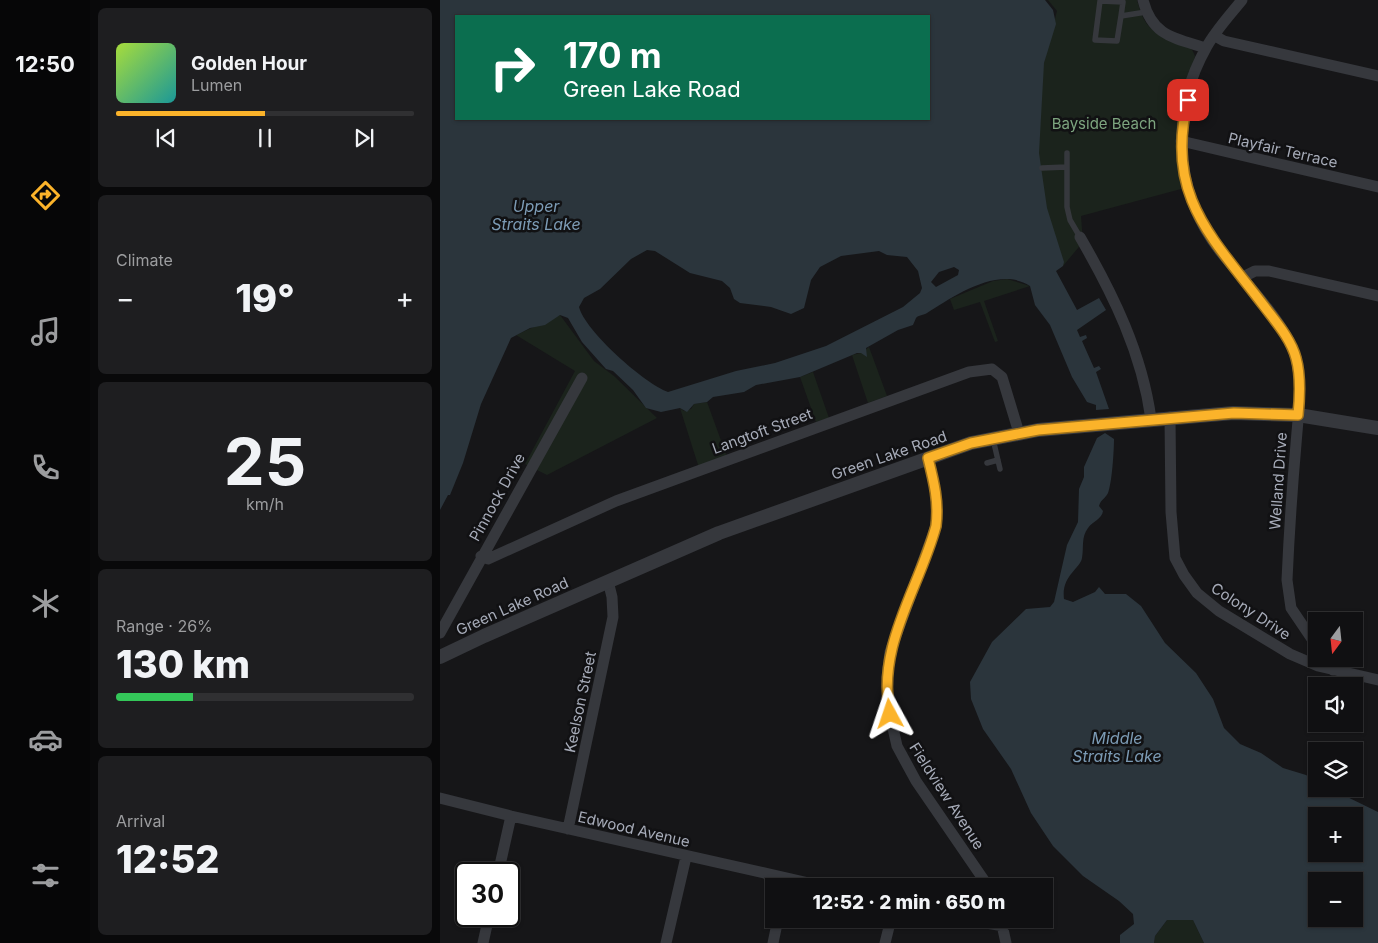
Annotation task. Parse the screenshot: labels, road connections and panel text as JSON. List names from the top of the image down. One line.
{"streets":{"street":["Playfair Terrace","Langtoft Street","Green Lake Road","Welland Drive","Pinnock Drive","Colony Drive","Keelson Street","Fieldview Avenue","Edwood Avenue"]},"crossings":[["Playfair Terrace","Welland Drive"],["Langtoft Street","Green Lake Road"],["Langtoft Street","Pinnock Drive"],["Green Lake Road","Welland Drive"],["Green Lake Road","Colony Drive"],["Green Lake Road","Keelson Street"],["Green Lake Road","Fieldview Avenue"],["Keelson Street","Edwood Avenue"]],"water":["Upper Straits Lake","Middle Straits Lake"],"parks":["Bayside Beach"],"north":"bottom","page":{"tabs":"12:50","turn":["170 m","Green Lake Road"],"song":["Golden Hour","Lumen"],"tile":["Climate",["25","km/h"],["Range · 26%","130 km"],["Arrival","12:52"]],"heat":["−","19°","+"],"map_buttons":["+","−"],"limit":"30","trip":"12:52 · 2 min · 650 m"}}
